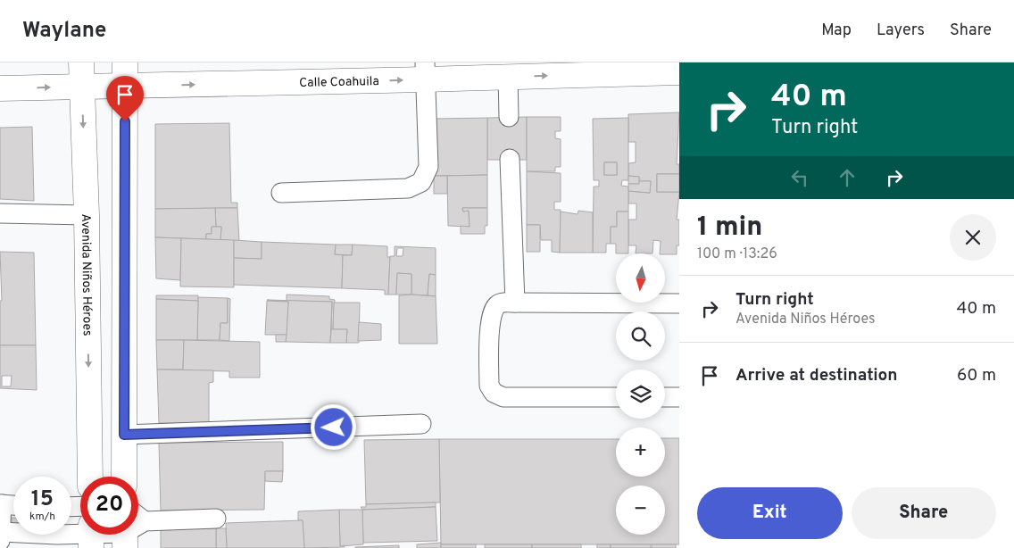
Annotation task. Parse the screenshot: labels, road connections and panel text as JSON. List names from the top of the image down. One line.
{"streets":{"street":["Calle Coahuila","Avenida Niños Héroes"]},"crossings":[["Calle Coahuila","Avenida Niños Héroes"]],"one_way":["Calle Coahuila"],"north":"bottom","page":{"header":"Waylane","nav":["Map","Layers","Share"],"turn":["40 m","Turn right"],"heading":["1 min","100 m · 13:26"],"map_buttons":["+","−"],"list":[{"name":"Turn right","note":"Avenida Niños Héroes","value":"40 m"},{"name":"Arrive at destination","value":"60 m"}],"speed":"15 km/h","limit":"20","buttons":["Exit","Share"]}}
